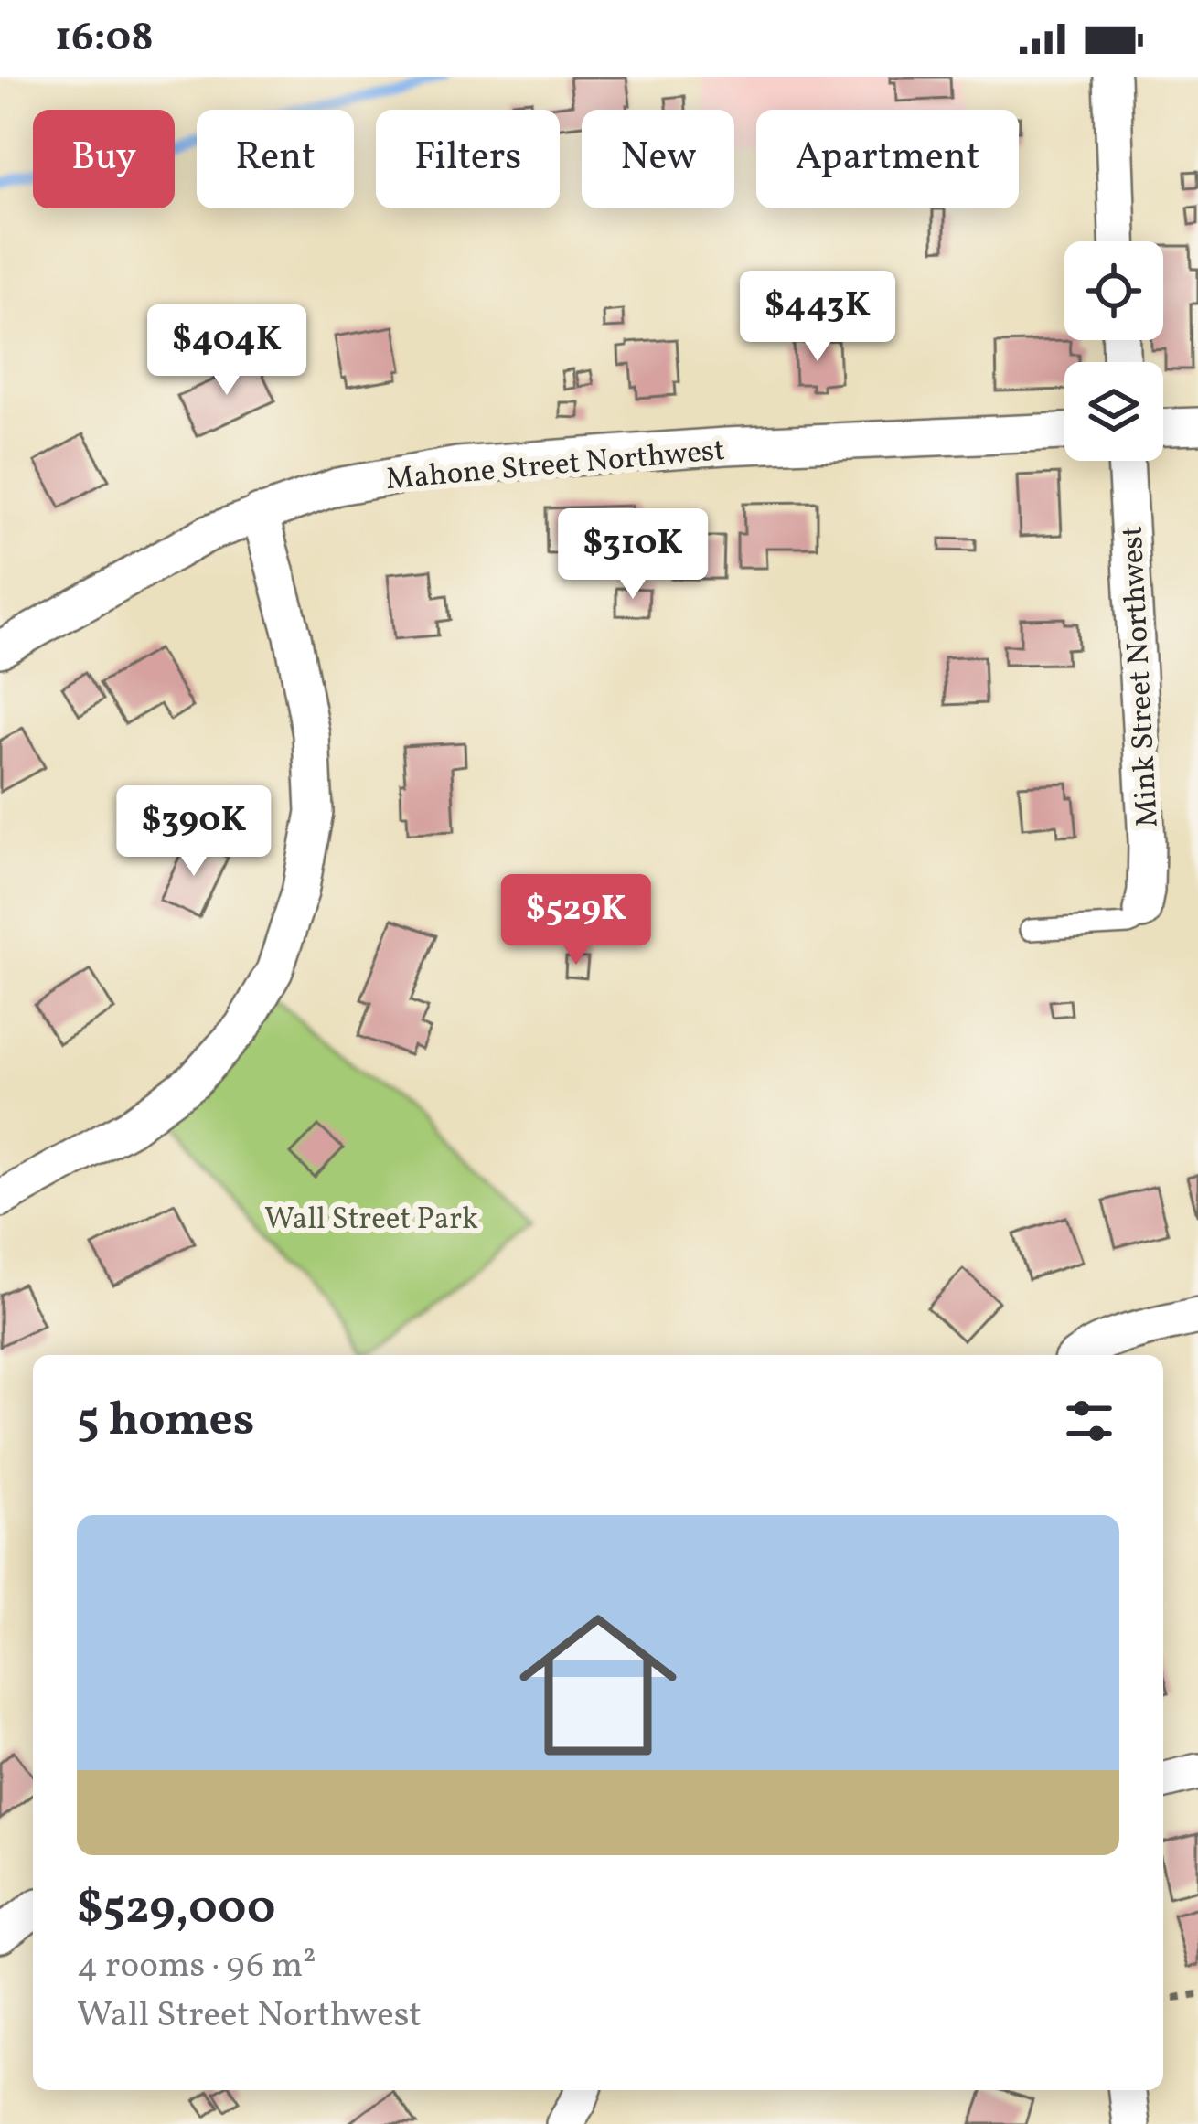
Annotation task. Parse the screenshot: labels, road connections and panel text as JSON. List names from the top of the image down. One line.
{"streets":{"street":["Mahone Street Northwest","Mink Street Northwest"]},"parks":["Wall Street Park"],"page":{"status":"16:08","chip":["Buy","Rent","Filters","New","Apartment"],"price":["$443K","$404K","$310K","$390K","$529K"],"heading":"5 homes","list":[{"name":"$529,000","note":"4 rooms · 96 m² · Wall Street Northwest"}]}}
